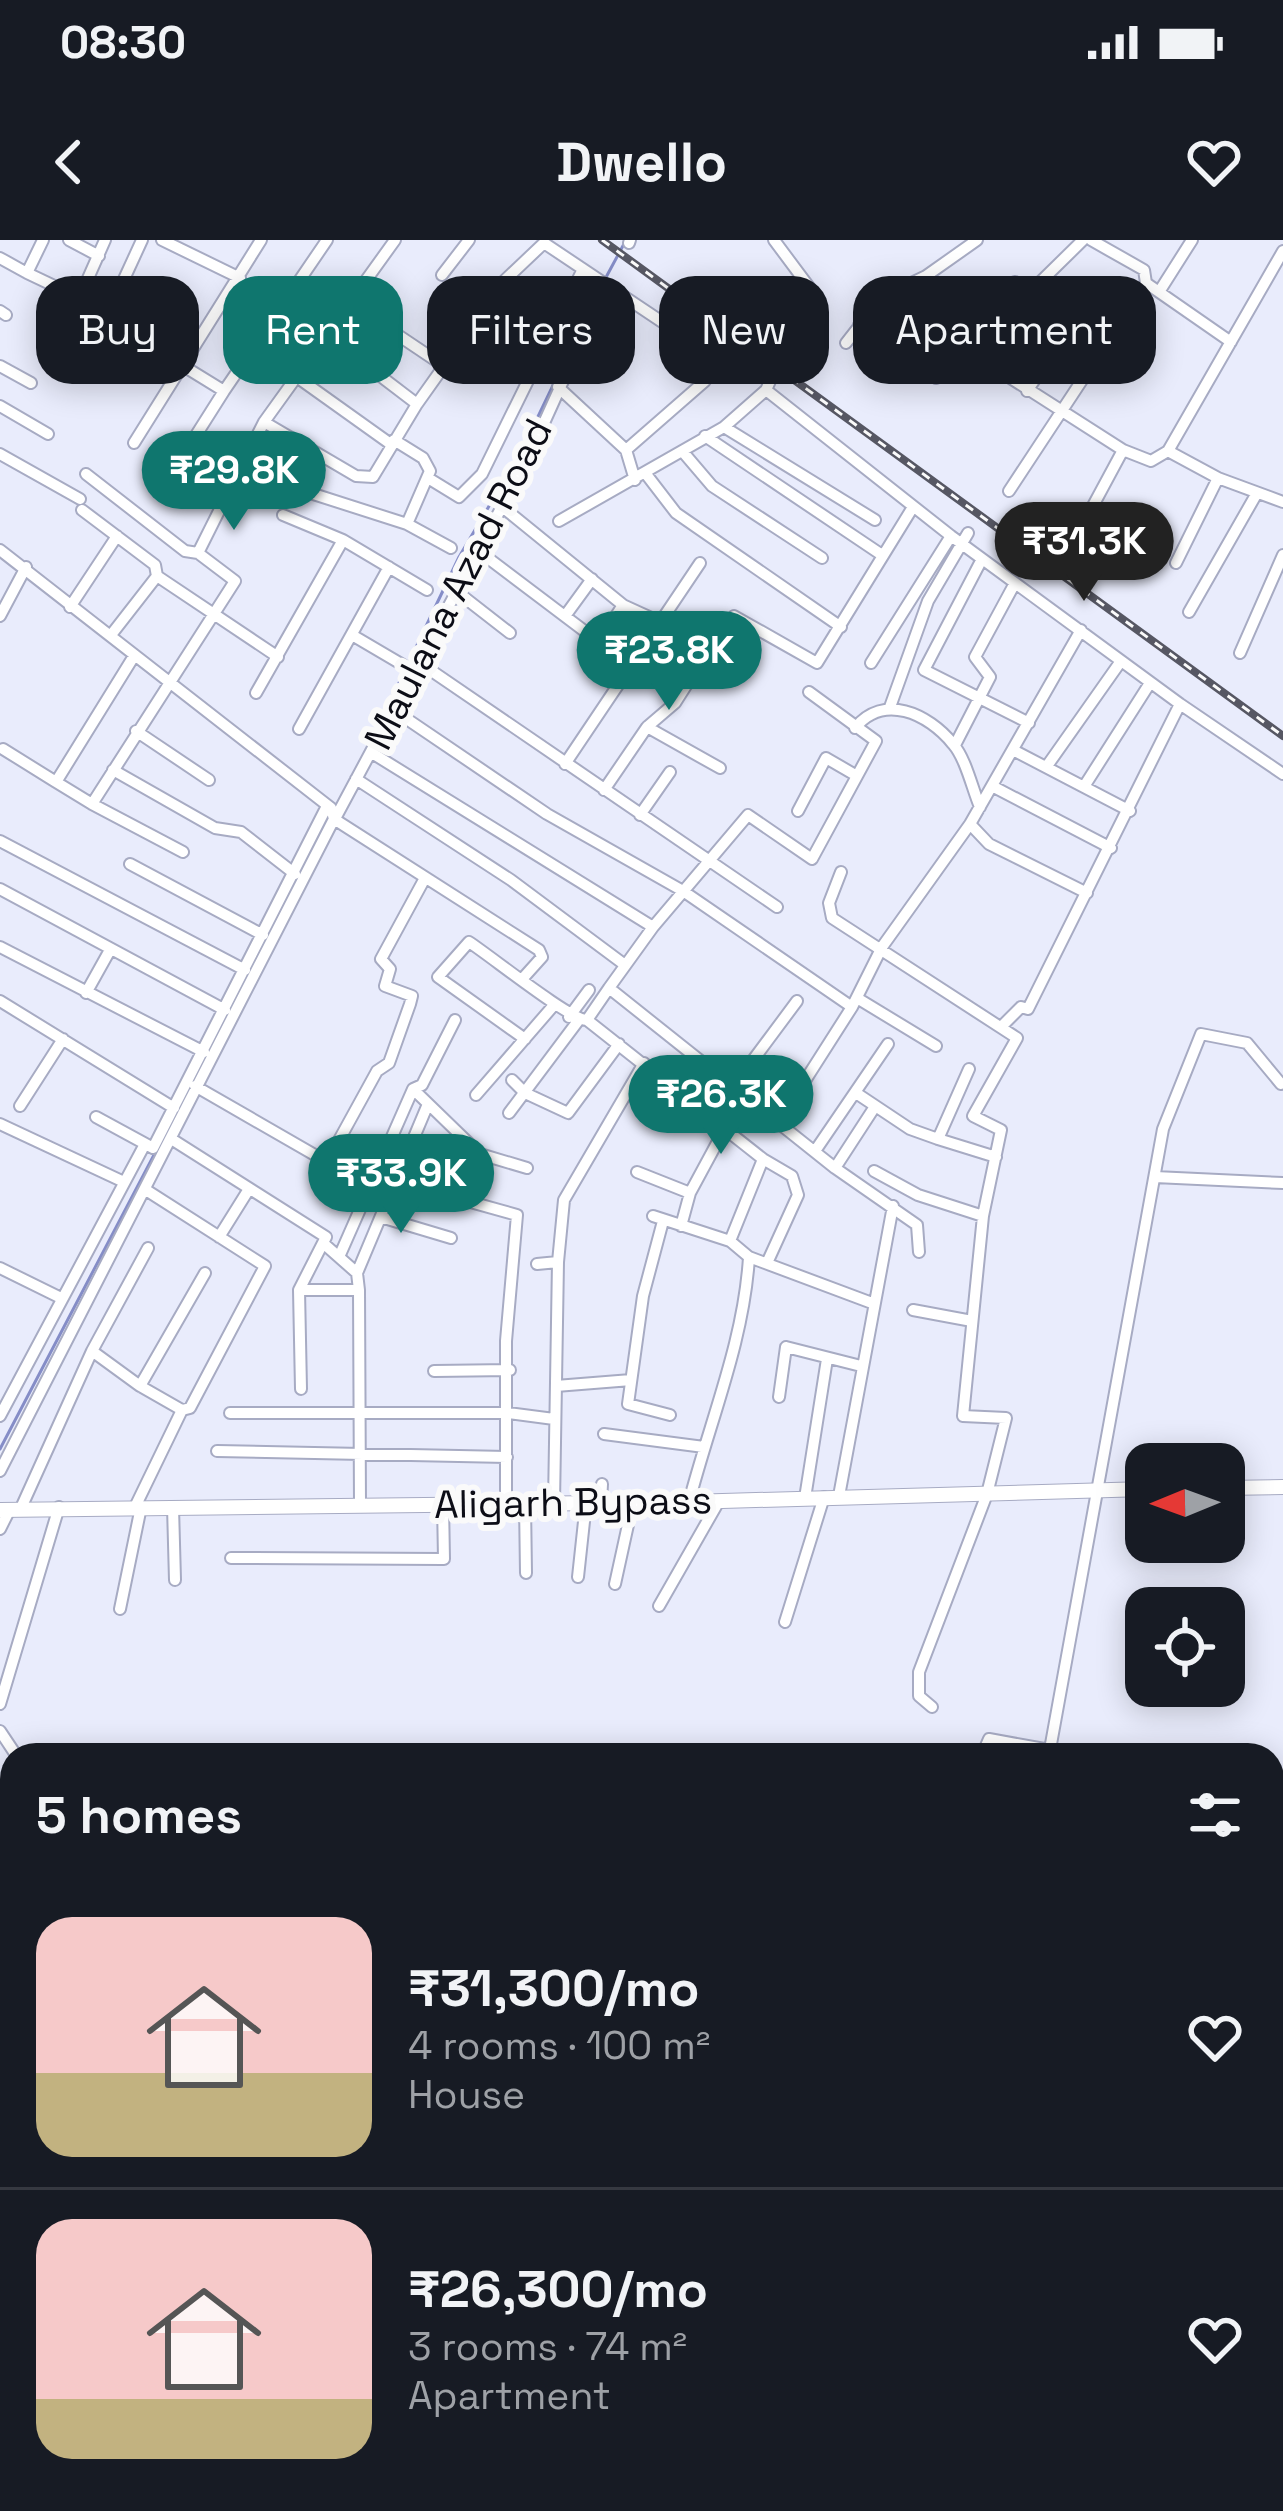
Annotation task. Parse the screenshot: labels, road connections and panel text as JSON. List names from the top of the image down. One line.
{"streets":{"main road":["Aligarh Bypass"],"street":["Maulana Azad Road"]},"north":"left","page":{"status":"08:30","header":"Dwello","chip":["Buy","Rent","Filters","New","Apartment"],"price":["₹29.8K","₹31.3K","₹23.8K","₹26.3K","₹33.9K"],"heading":"5 homes","list":[{"name":"₹31,300/mo","note":"4 rooms · 100 m² · House"},{"name":"₹26,300/mo","note":"3 rooms · 74 m² · Apartment"}]}}
